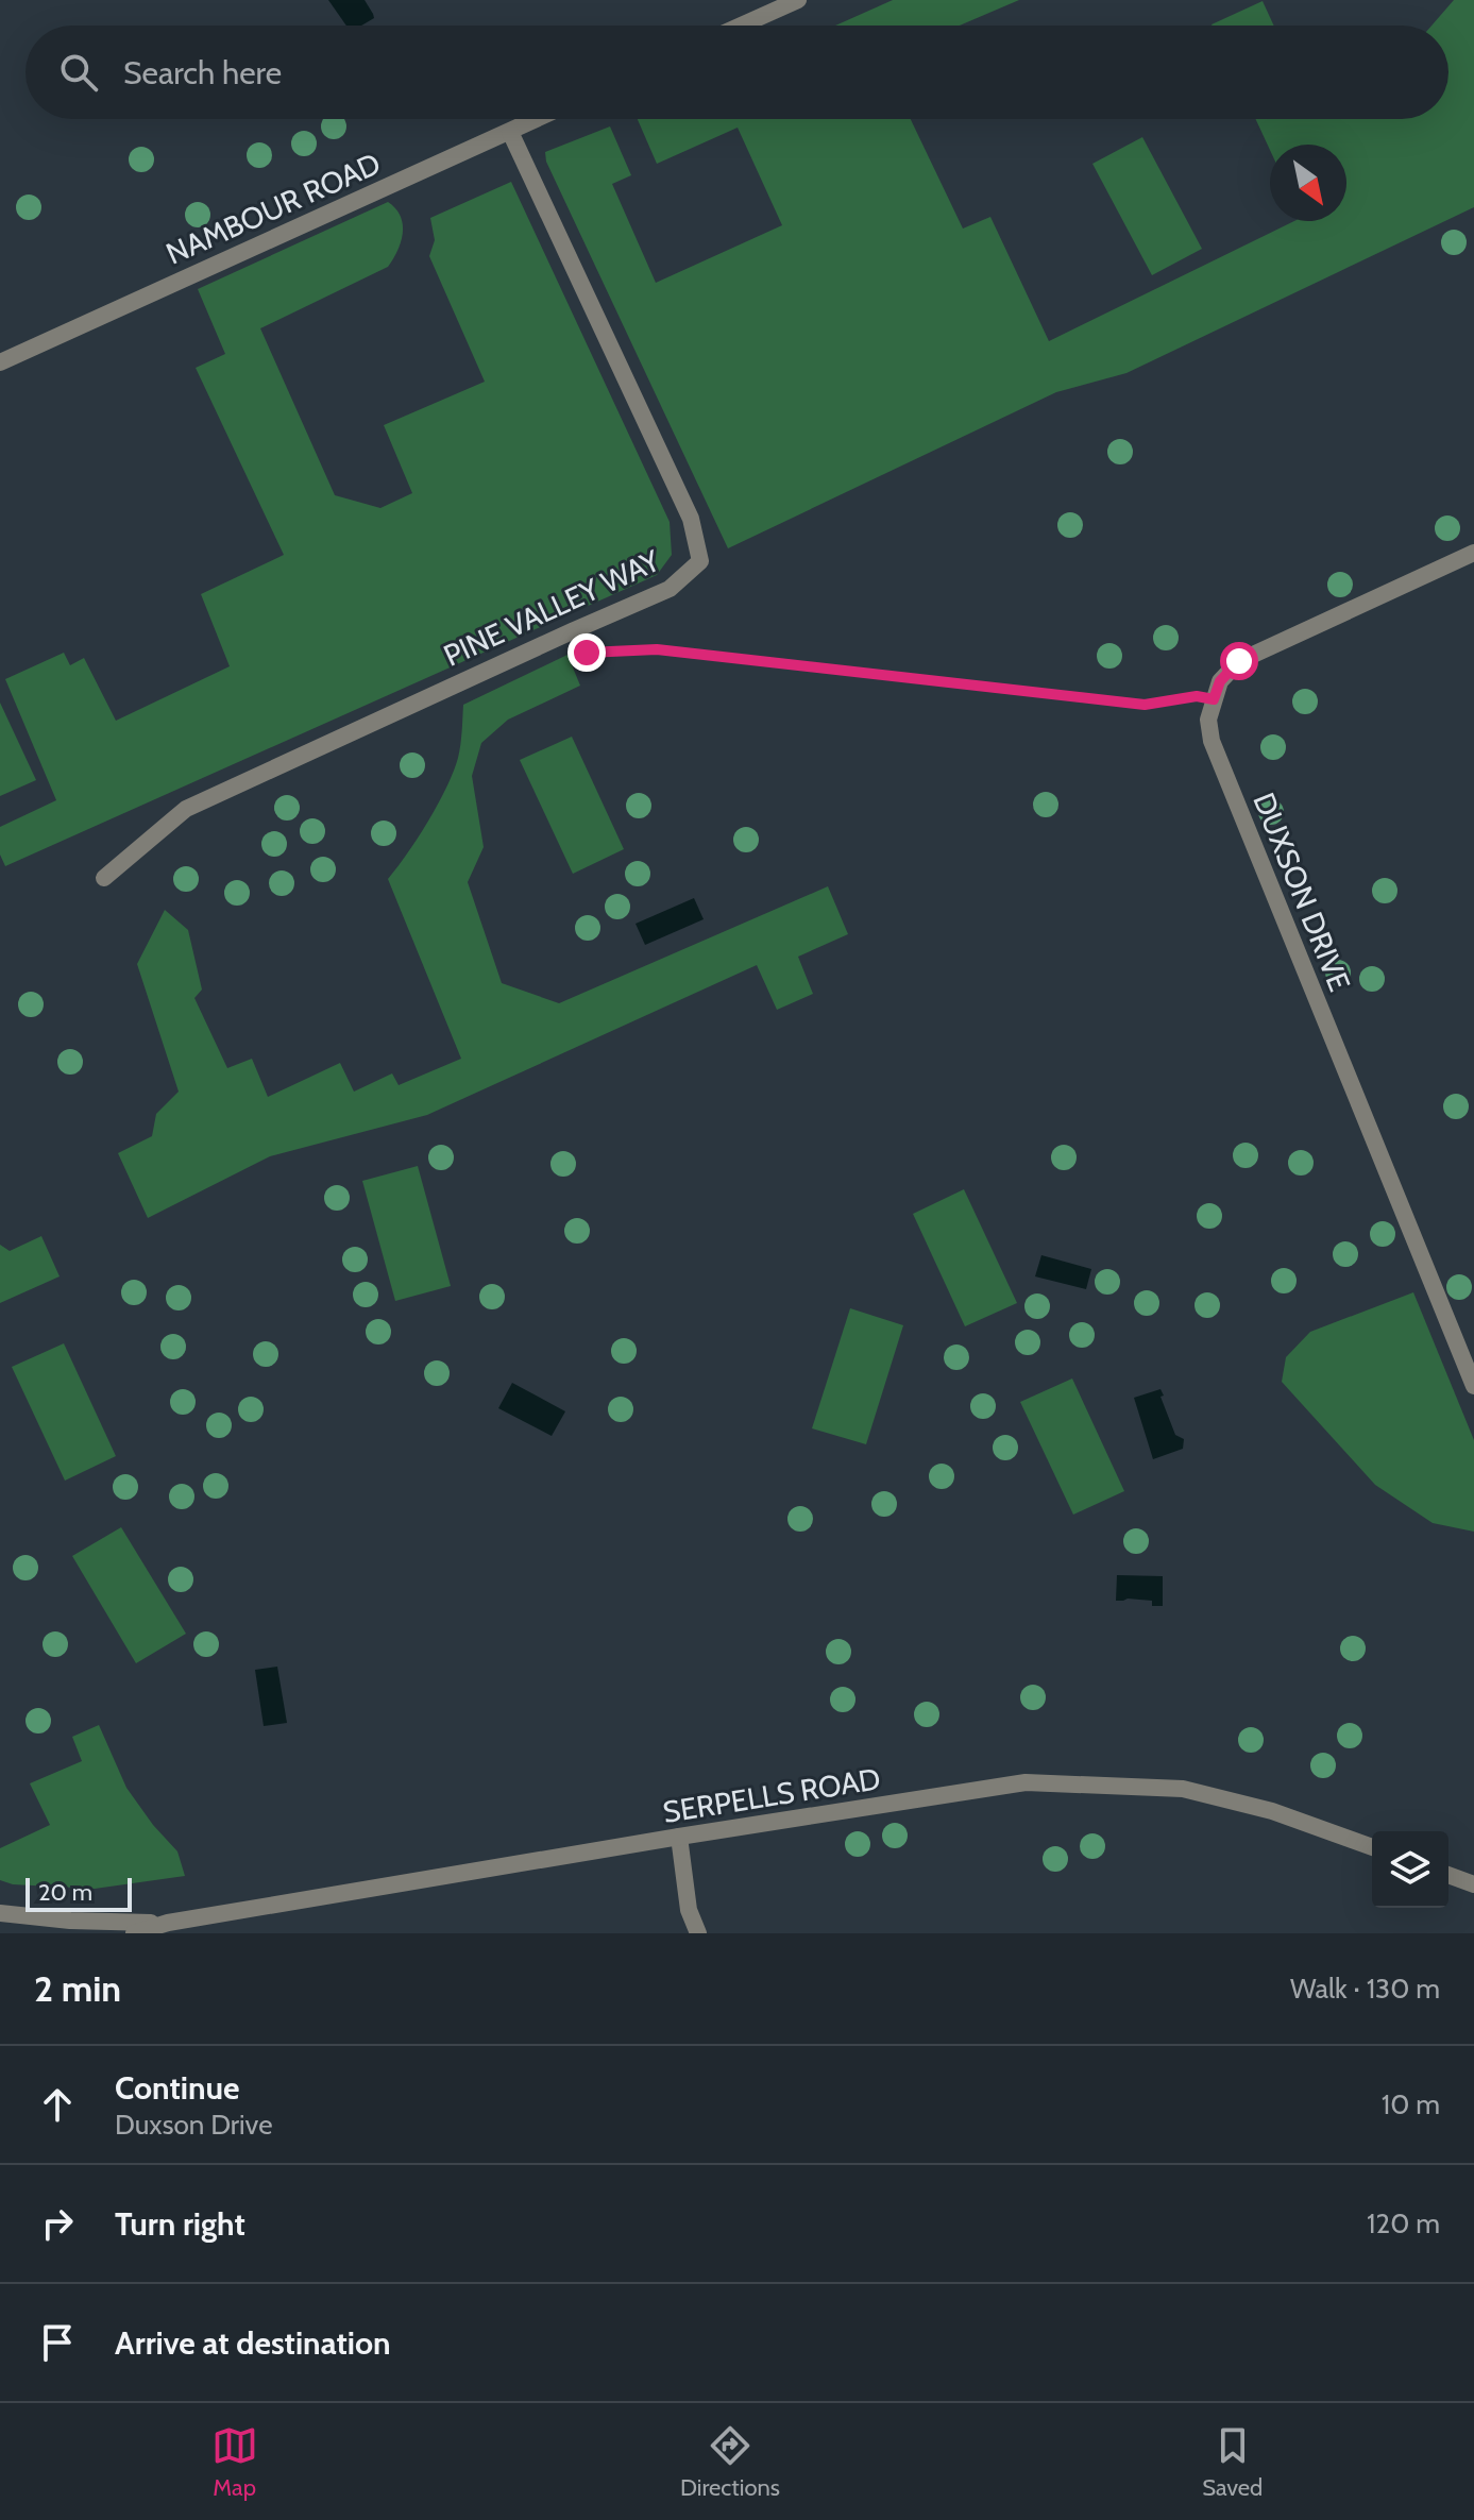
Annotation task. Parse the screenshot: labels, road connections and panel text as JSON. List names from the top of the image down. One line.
{"streets":{"street":["NAMBOUR ROAD","PINE VALLEY WAY","DUXSON DRIVE","SERPELLS ROAD"]},"crossings":[["NAMBOUR ROAD","PINE VALLEY WAY"]],"scale_bar":"20 m","north":"bottom right","page":{"search":"Search here","scale":"20 m","heading":["2 min","Walk · 130 m"],"list":[["Continue","Duxson Drive","10 m"],["Turn right","120 m"],"Arrive at destination"],"nav":["Map","Directions","Saved"]}}
